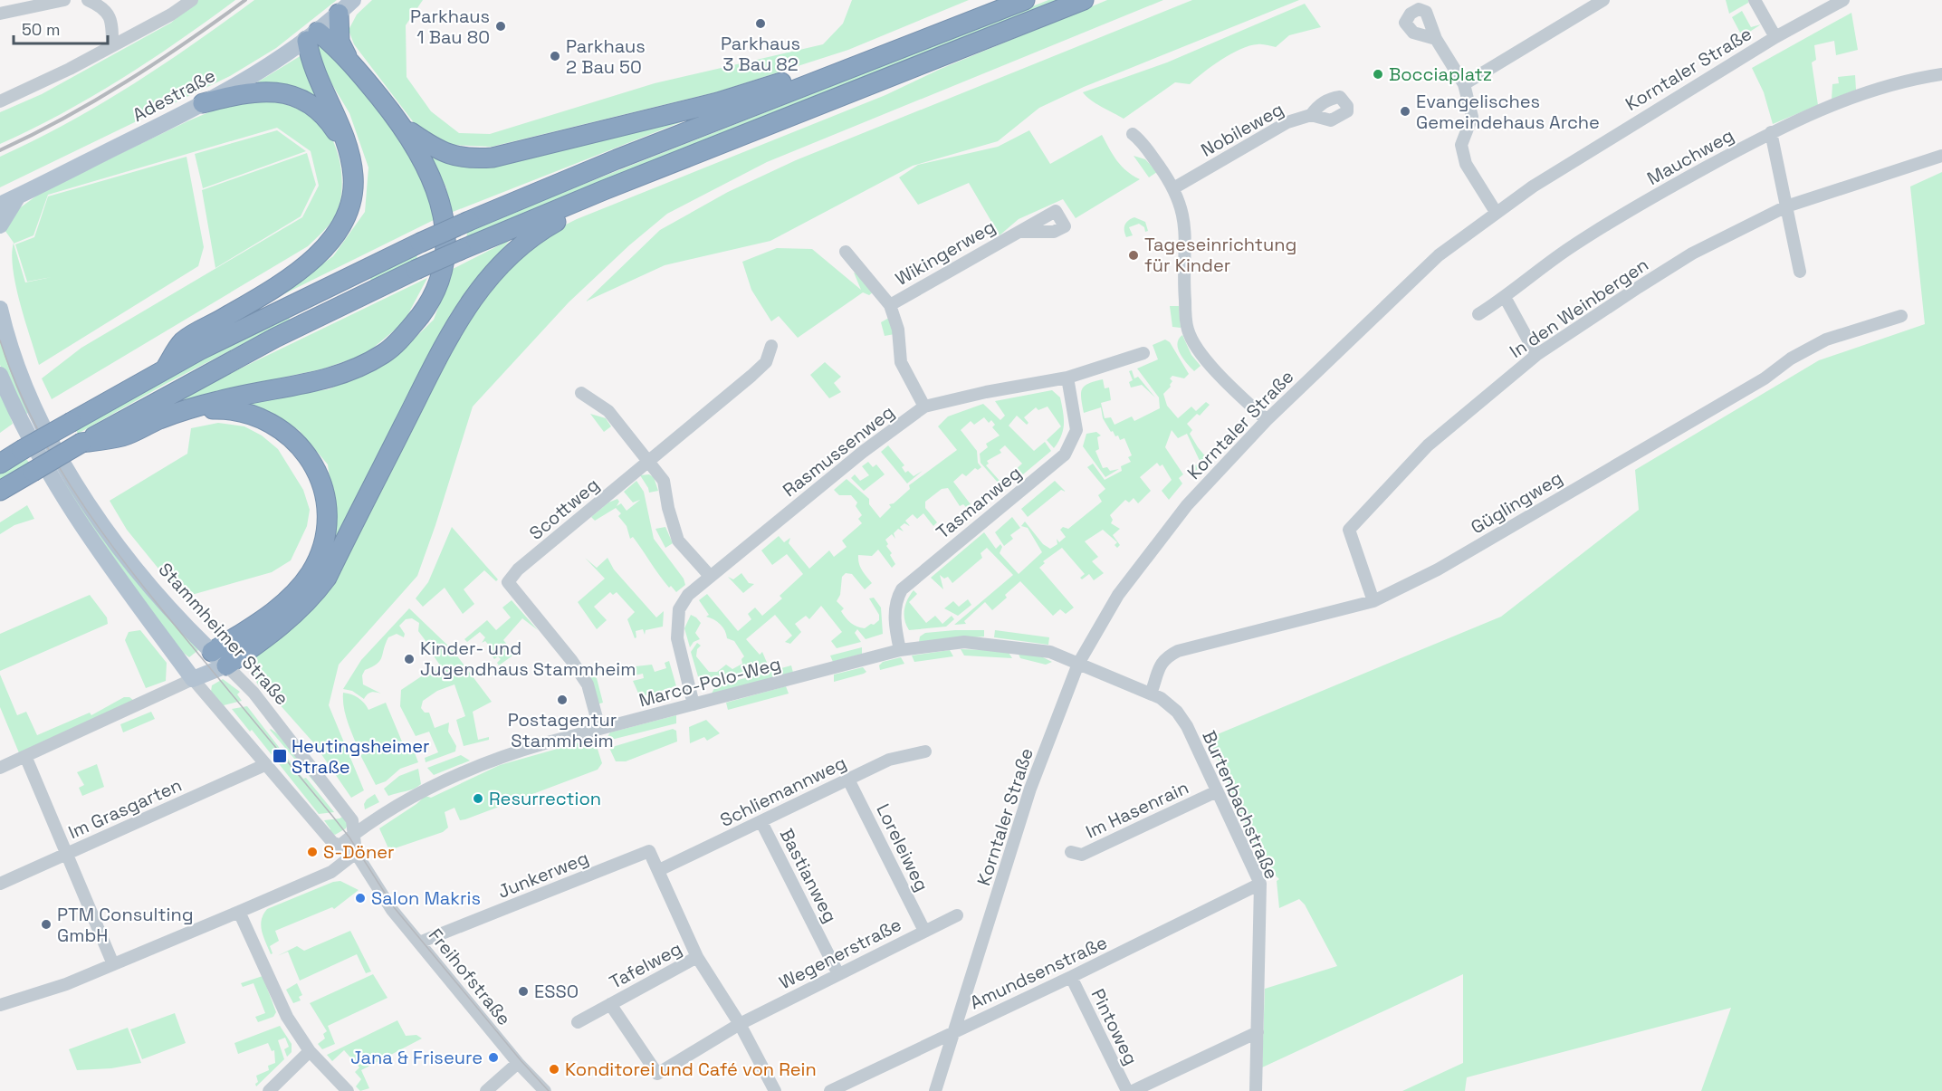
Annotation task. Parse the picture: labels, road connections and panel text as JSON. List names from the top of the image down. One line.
{"streets":{"main road":["Adestraße","Stammheimer Straße"],"street":["Korntaler Straße","Nobileweg","Mauchweg","Wikingerweg","In den Weinbergen","Rasmussenweg","Tasmanweg","Güglingweg","Scottweg","Marco-Polo-Weg","Schliemannweg","Burtenbachstraße","Im Grasgarten","Im Hasenrain","Loreleiweg","Junkerweg","Bastianweg","Wegenerstraße","Tafelweg","Amundsenstraße","Freihofstraße","Pintoweg"]},"crossings":[["Korntaler Straße","Marco-Polo-Weg"],["Korntaler Straße","Burtenbachstraße"],["Korntaler Straße","Amundsenstraße"],["Wikingerweg","Rasmussenweg"],["In den Weinbergen","Güglingweg"],["Rasmussenweg","Tasmanweg"],["Rasmussenweg","Marco-Polo-Weg"],["Tasmanweg","Marco-Polo-Weg"],["Güglingweg","Burtenbachstraße"],["Scottweg","Marco-Polo-Weg"],["Stammheimer Straße","Marco-Polo-Weg"],["Stammheimer Straße","Freihofstraße"],["Marco-Polo-Weg","Burtenbachstraße"],["Schliemannweg","Loreleiweg"],["Schliemannweg","Junkerweg"],["Schliemannweg","Bastianweg"],["Burtenbachstraße","Im Hasenrain"],["Burtenbachstraße","Amundsenstraße"],["Loreleiweg","Wegenerstraße"],["Junkerweg","Freihofstraße"],["Bastianweg","Wegenerstraße"],["Wegenerstraße","Tafelweg"],["Amundsenstraße","Pintoweg"]],"places":{"other":["Parkhaus 3 Bau 82","Parkhaus 1 Bau 80","Parkhaus 2 Bau 50","Bocciaplatz","Evangelisches Gemeindehaus Arche","Tageseinrichtung für Kinder","Kinder- und Jugendhaus Stammheim","Postagentur Stammheim","Resurrection","S-Döner","Salon Makris","PTM Consulting GmbH","ESSO","Jana & Friseure","Konditorei und Café von Rein"],"transit":["Heutingsheimer Straße"]},"scale_bar":"50 m"}
